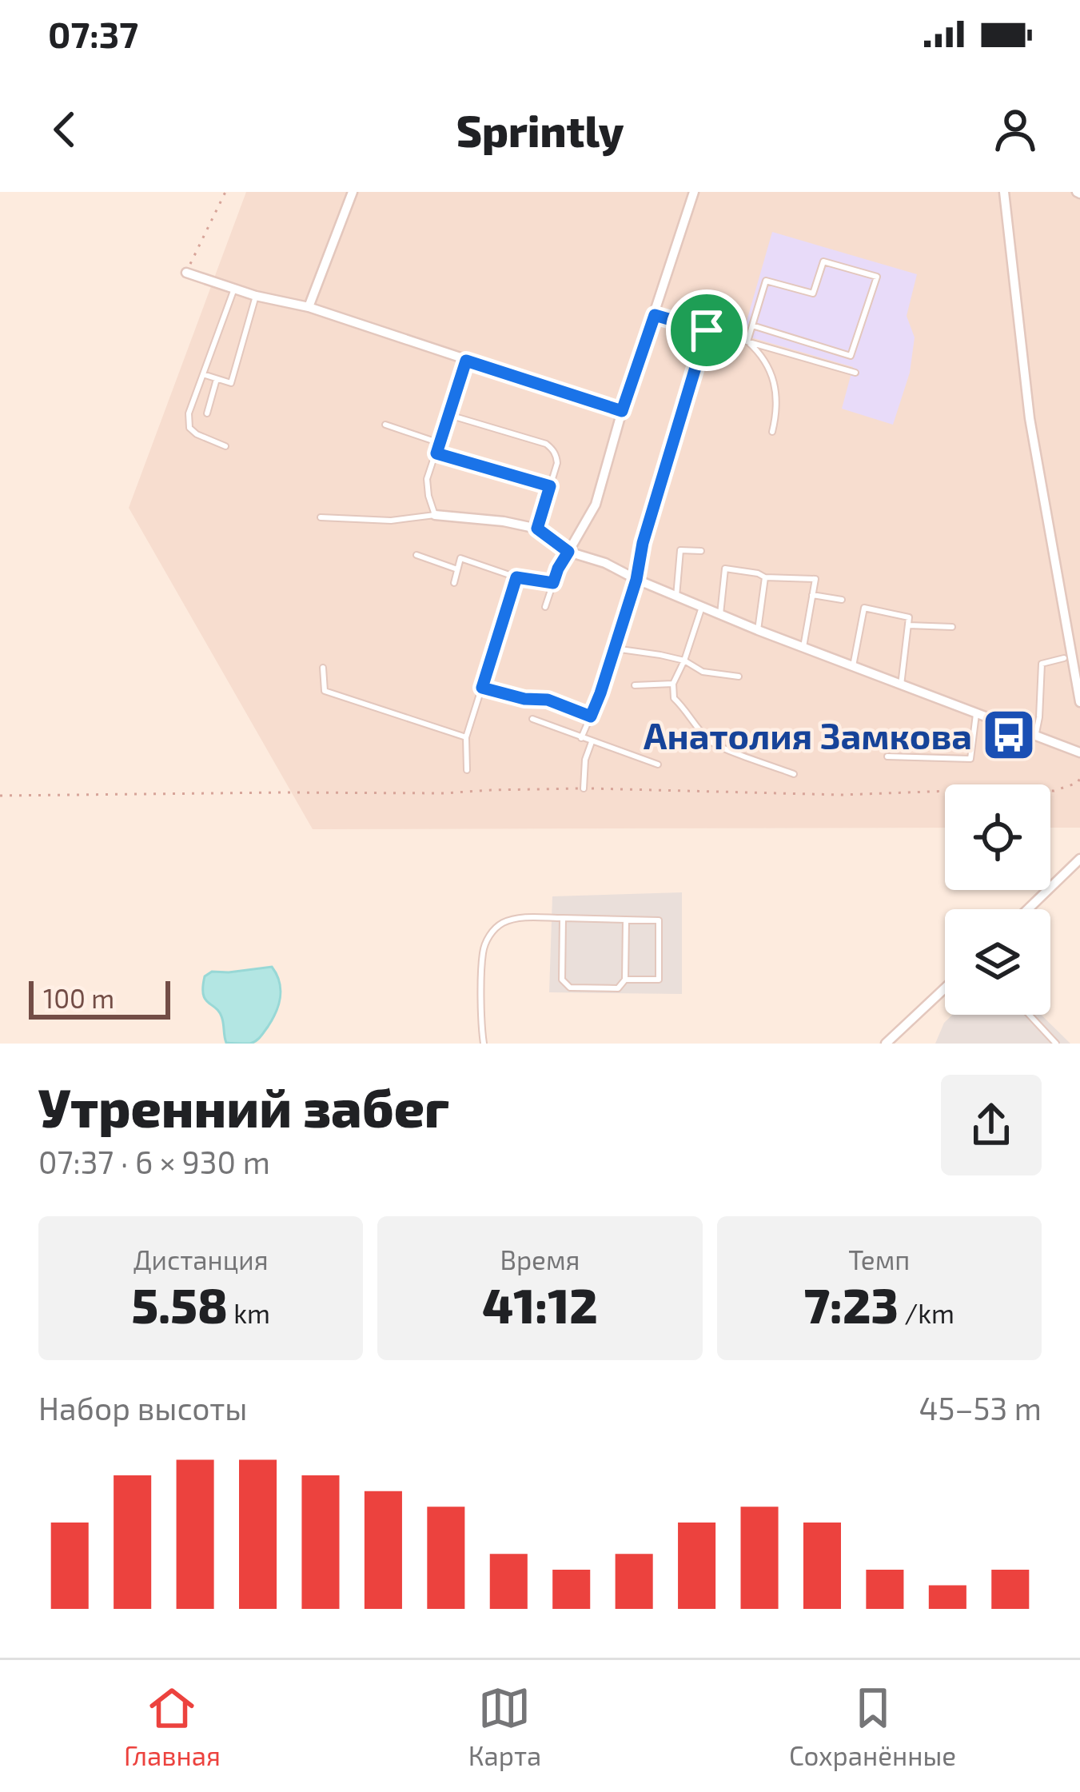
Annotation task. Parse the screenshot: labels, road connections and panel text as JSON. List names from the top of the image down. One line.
{"places":{"bus stop":["Анатолия Замкова"]},"scale_bar":"100 m","page":{"status":"07:37","header":"Sprintly","scale":"100 m","heading":["Утренний забег","07:37 · 6 × 930 m"],"stats":[["Дистанция","5.58 km"],["Время","41:12"],["Темп","7:23 /km"]],"chart":["Набор высоты","45–53 m"],"tabs":["Главная","Карта","Сохранённые"]}}
